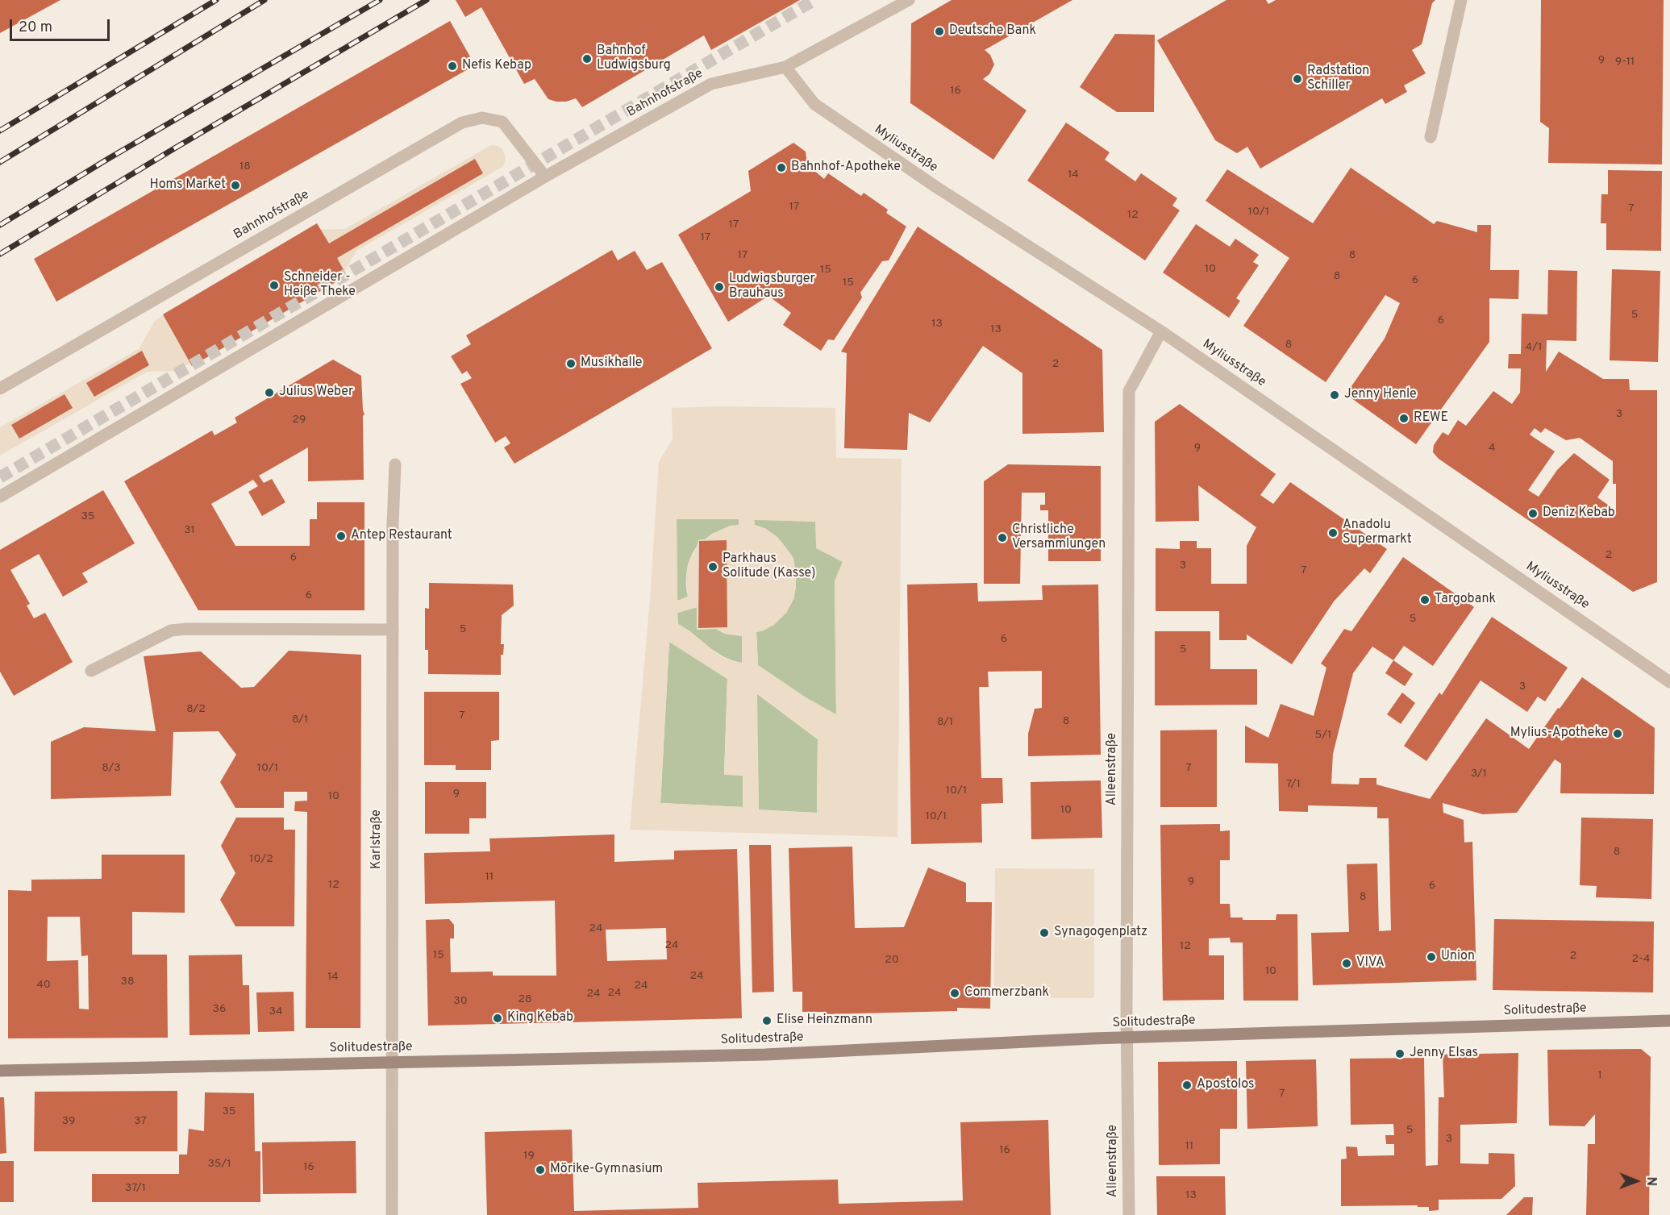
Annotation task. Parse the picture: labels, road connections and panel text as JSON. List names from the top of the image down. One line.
{"streets":{"street":["Bahnhofstraße","Myliusstraße","Alleenstraße","Karlstraße","Solitudestraße"]},"crossings":[["Bahnhofstraße","Myliusstraße"],["Myliusstraße","Alleenstraße"],["Alleenstraße","Solitudestraße"],["Karlstraße","Solitudestraße"]],"places":["Deutsche Bank","Bahnhof Ludwigsburg","Nefis Kebap","Radstation Schiller","Bahnhof-Apotheke","Homs Market","Schneider - Heiße Theke","Ludwigsburger Brauhaus","Musikhalle","Julius Weber","Jenny Henle","REWE","Deniz Kebab","Anadolu Supermarkt","Antep Restaurant","Christliche Versammlungen","Parkhaus Solitude (Kasse)","Targobank","Mylius-Apotheke","Synagogenplatz","Union","VIVA","Commerzbank","King Kebab","Elise Heinzmann","Jenny Elsas","Apostolos","Mörike-Gymnasium"],"house_numbers":["9","9-11","16","18","14","17","7","10/1","12","17","17","17","8","10","15","8","6","15","5","6","13","13","8","4/1","2","3","29","9","4","35","31","2","6","3","7","6","5","5","6","5","3","8/2","7","8/1","8","8/1","5/1","8/3","10/1","7","3/1","7/1","10/1","9","10","10","10/1","8","10/2","11","9","12","6","8","24","24","12","15","2","2-4","20","10","24","14","38","40","24","24","24","28","30","36","34","1","7","35","39","37","5","3","11","16","19","35/1","16","37/1","13"],"scale_bar":"20 m","north":"right"}
